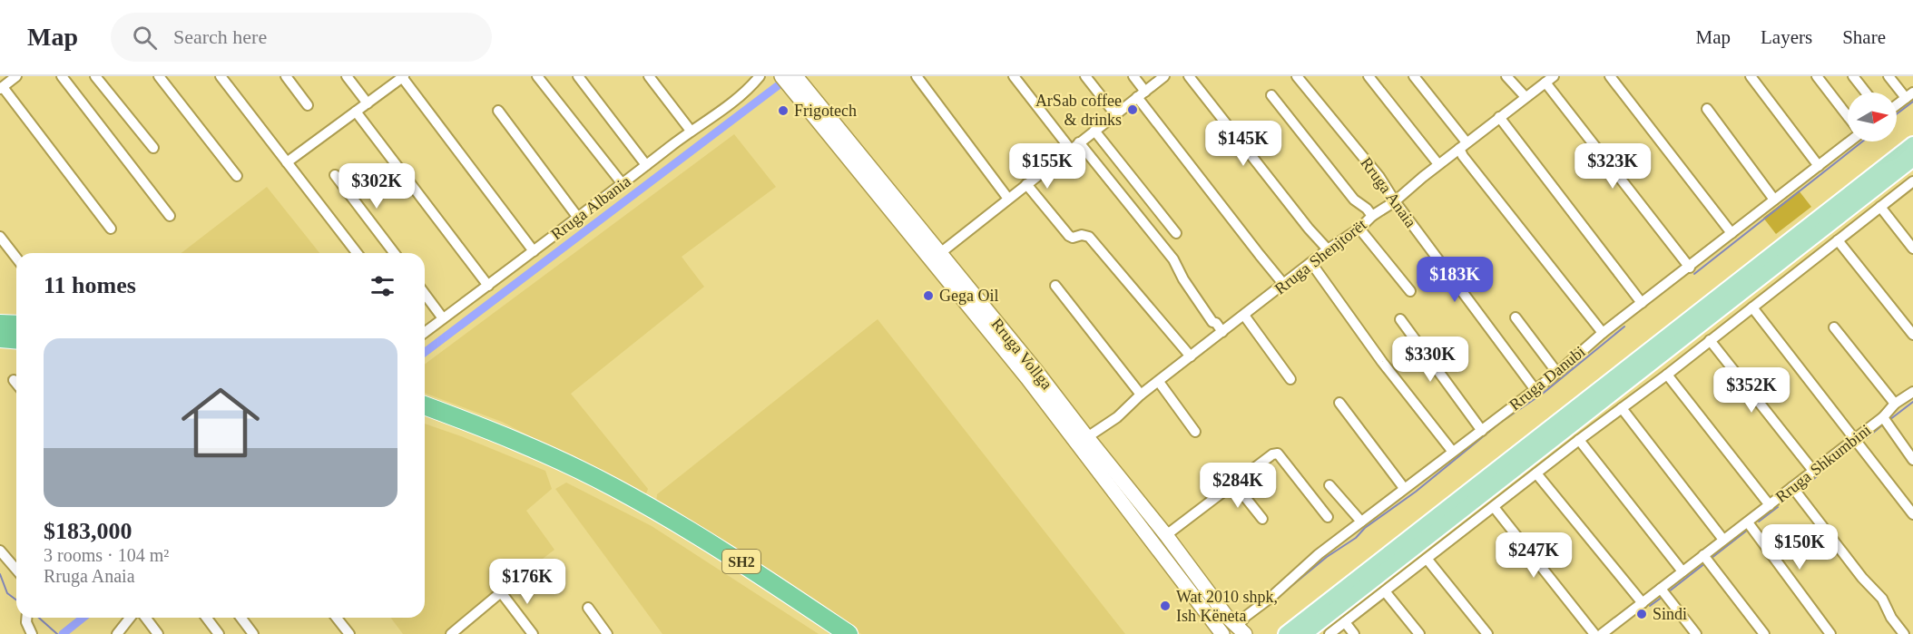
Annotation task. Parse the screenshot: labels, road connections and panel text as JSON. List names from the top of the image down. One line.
{"streets":{"highway":["SH2"],"main road":["Rruga Vollga"],"street":["Rruga Anaia","Rruga Albania","Rruga Shenjtorët","Rruga Danubi","Rruga Shkumbini"]},"crossings":[["Rruga Anaia","Rruga Shenjtorët"],["Rruga Anaia","Rruga Danubi"],["Rruga Shenjtorët","Rruga Vollga"],["Rruga Vollga","Rruga Danubi"]],"places":["ArSab coffee & drinks","Frigotech","Gega Oil","Wat 2010 shpk, Ish Këneta","Sindi"],"north":"right","page":{"header":"Map","search":"Search here","nav":["Map","Layers","Share"],"price":["$145K","$155K","$323K","$302K","$183K","$330K","$352K","$284K","$150K","$247K","$176K"],"heading":"11 homes","list":[{"name":"$183,000","note":"3 rooms · 104 m² · Rruga Anaia"}]}}
